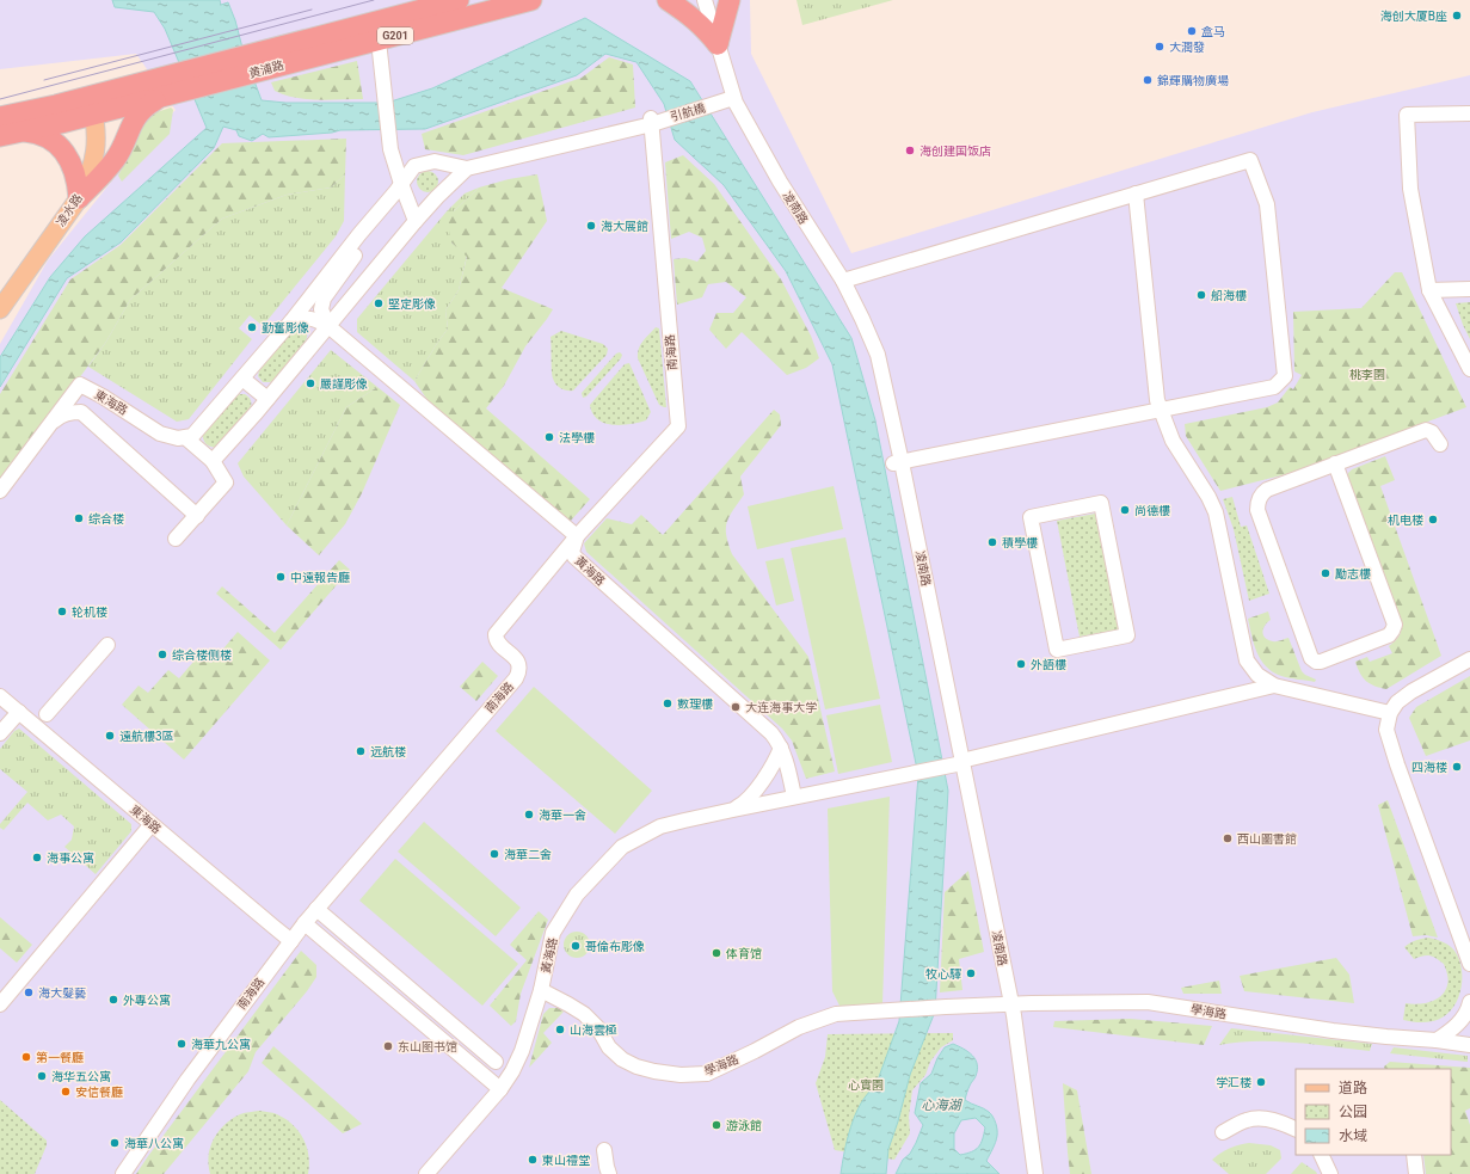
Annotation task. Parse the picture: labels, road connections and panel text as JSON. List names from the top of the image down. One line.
{"streets":{"highway":["G201","黄浦路"],"main road":["凌水路"],"street":["引航橋","凌南路","南海路","東海路","黃海路","學海路"]},"crossings":[["黄浦路","凌水路"],["引航橋","凌南路"],["引航橋","南海路"],["凌南路","黃海路"],["凌南路","學海路"],["南海路","東海路"],["南海路","黃海路"],["黃海路","學海路"]],"water":["心海湖"],"parks":["桃李園","心實園"],"places":["海创大厦B座","盒马","大潤發","錦輝購物廣場","海创建国饭店","海大展館","船海樓","堅定彫像","勤奮彫像","嚴謹彫像","法學樓","尚德樓","综合楼","机电楼","積學樓","勵志樓","中遠報告廳","轮机楼","综合楼侧楼","外語樓","數理樓","大连海事大学","遠航樓3區","远航楼","四海楼","海華一舍","西山圖書館","海華二舍","海事公寓","哥倫布彫像","体育馆","牧心驛","海大髮藝","外專公寓","山海雲極","海華九公寓","东山图书馆","第一餐廳","海华五公寓","学汇楼","安信餐廳","游泳館","海華八公寓","東山禮堂"],"legend":["道路","公园","水域"]}
